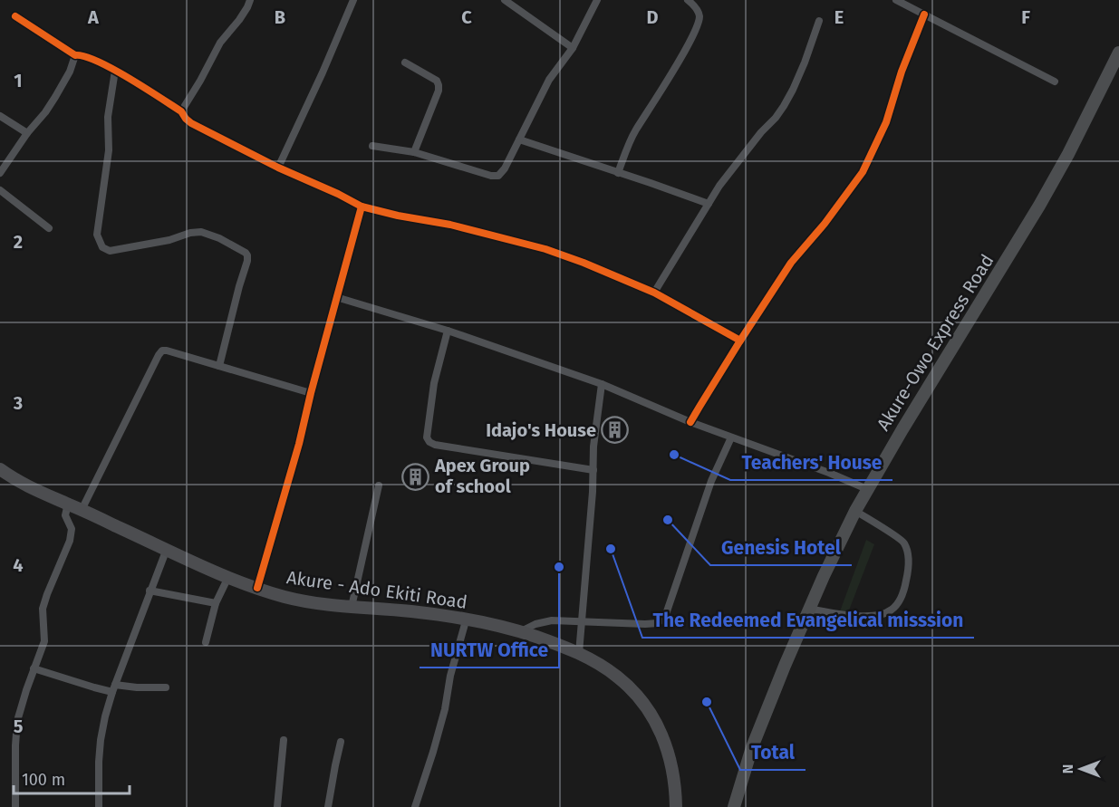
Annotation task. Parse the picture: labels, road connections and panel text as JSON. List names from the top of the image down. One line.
{"streets":{"highway":["Akure-Owo Express Road"],"main road":["Akure - Ado Ekiti Road"]},"places":{"building":["Idajo's House","Apex Group of school"],"other":["Teachers' House","Genesis Hotel","The Redeemed Evangelical misssion","NURTW Office","Total"]},"scale_bar":"100 m","north":"left","grid":{"columns":["A","B","C","D","E","F"],"rows":["1","2","3","4","5"]}}
